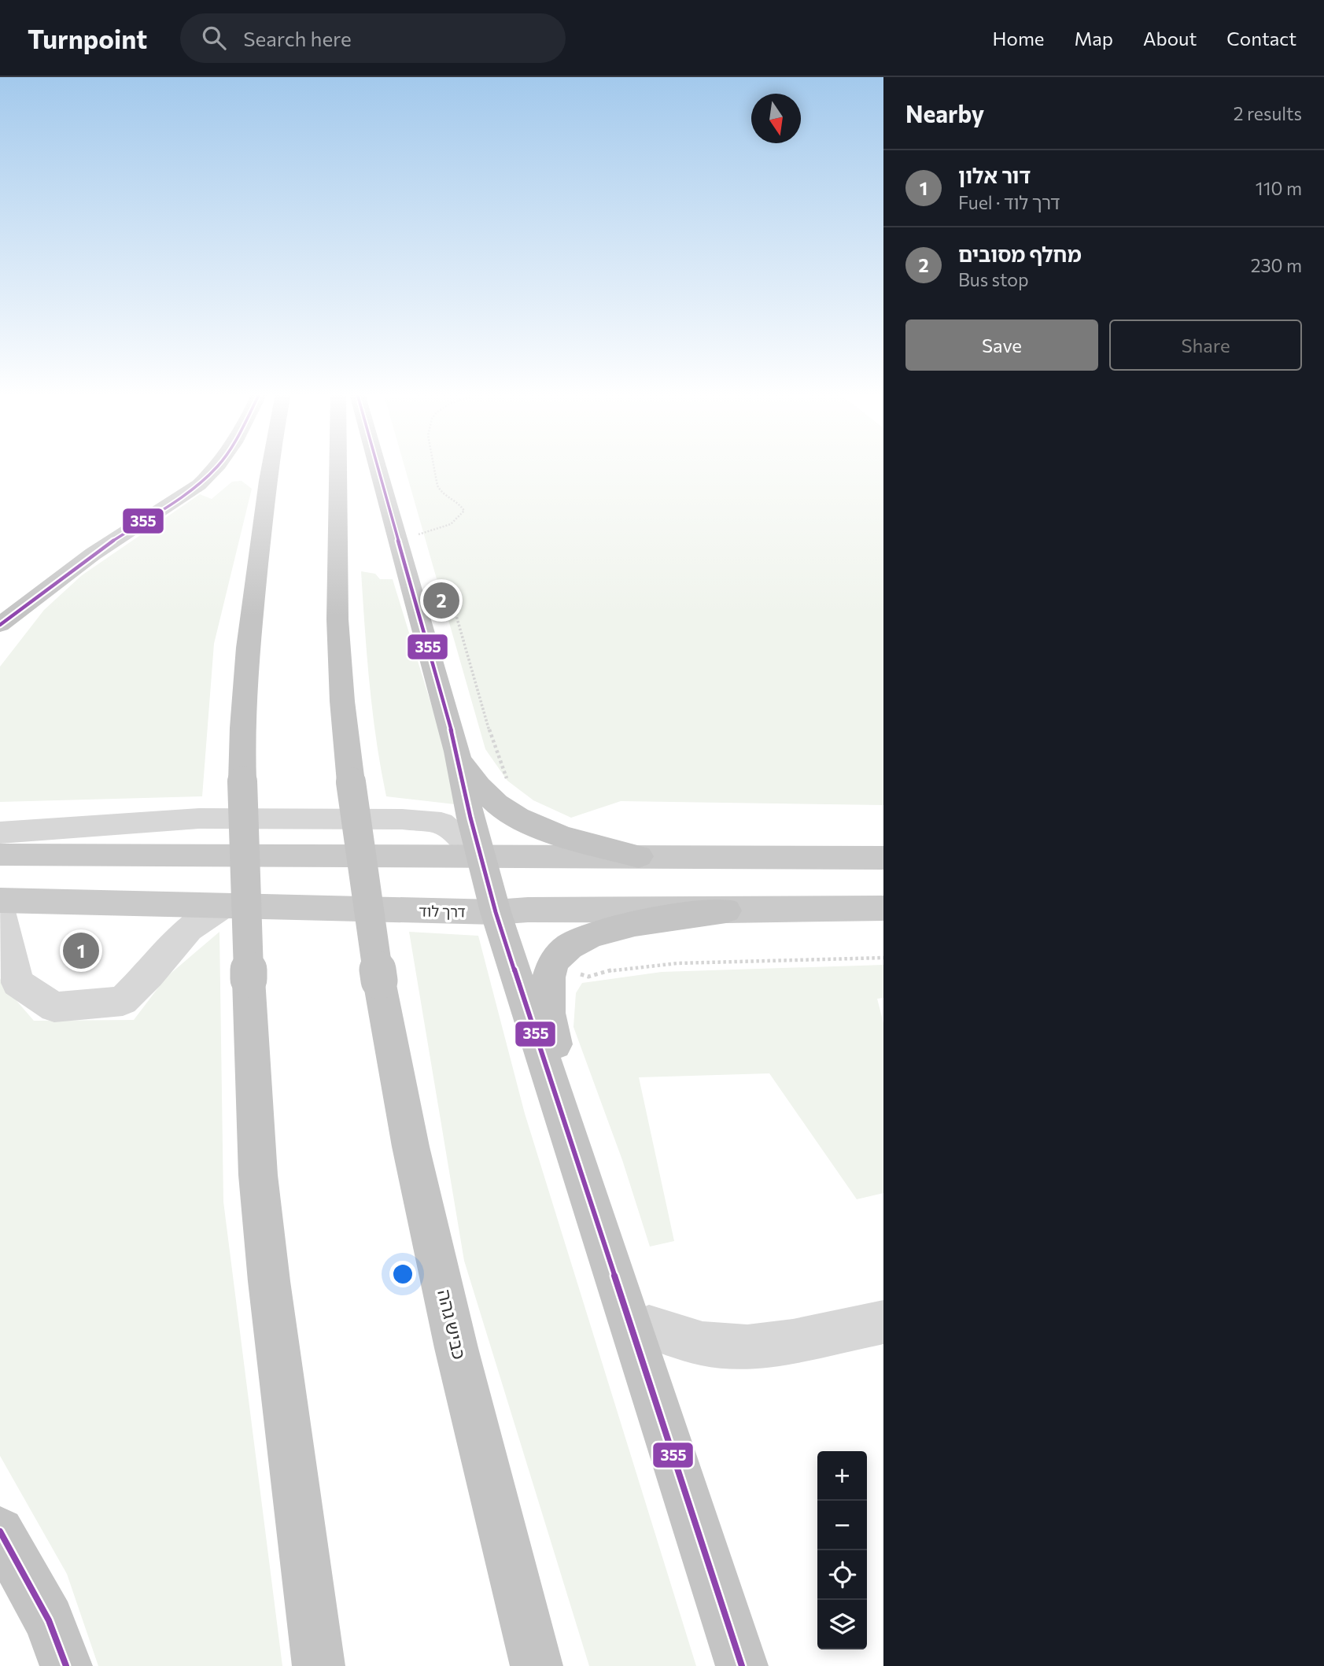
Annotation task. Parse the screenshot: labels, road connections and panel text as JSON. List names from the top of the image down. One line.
{"streets":{"highway":["כביש גהה"],"main road":["דרך לוד"]},"lines":["transit line 355"],"north":"bottom","page":{"header":"Turnpoint","search":"Search here","nav":["Home","Map","About","Contact"],"heading":["Nearby","2 results"],"list":[{"mark":"1","name":"דור אלון","note":"Fuel · דרך לוד","value":"110 m"},{"mark":"2","name":"מחלף מסובים","note":"Bus stop","value":"230 m"}],"buttons":["Save","Share"],"pins":["2","1"],"map_buttons":["+","−"]}}
